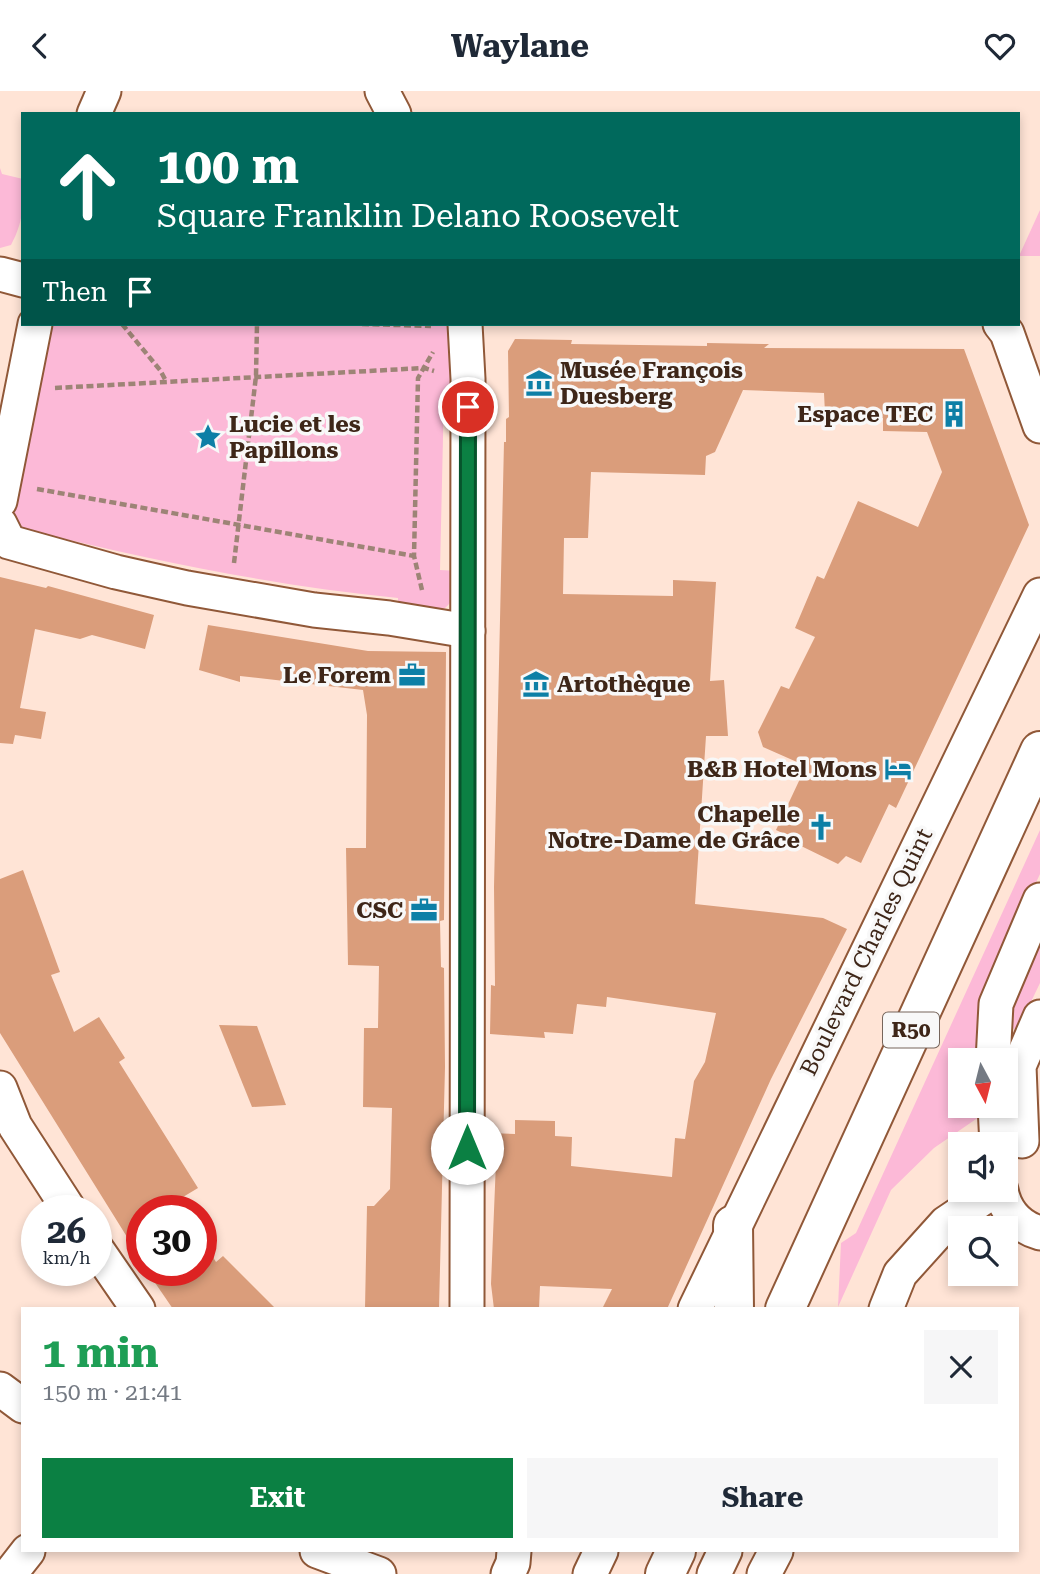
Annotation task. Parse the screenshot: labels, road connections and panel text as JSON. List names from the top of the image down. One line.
{"streets":{"highway":["R50"],"street":["Boulevard Charles Quint"]},"places":{"museum":["Musée François Duesberg","Artothèque"],"building":["Espace TEC"],"place":["Lucie et les Papillons"],"office":["Le Forem","CSC"],"hotel":["B&B Hotel Mons"],"church":["Chapelle Notre-Dame de Grâce"]},"north":"bottom","page":{"header":"Waylane","turn":["100 m","Square Franklin Delano Roosevelt"],"then":"Then","speed":"26 km/h","limit":"30","heading":["1 min","150 m · 21:41"],"buttons":["Exit","Share"]}}
